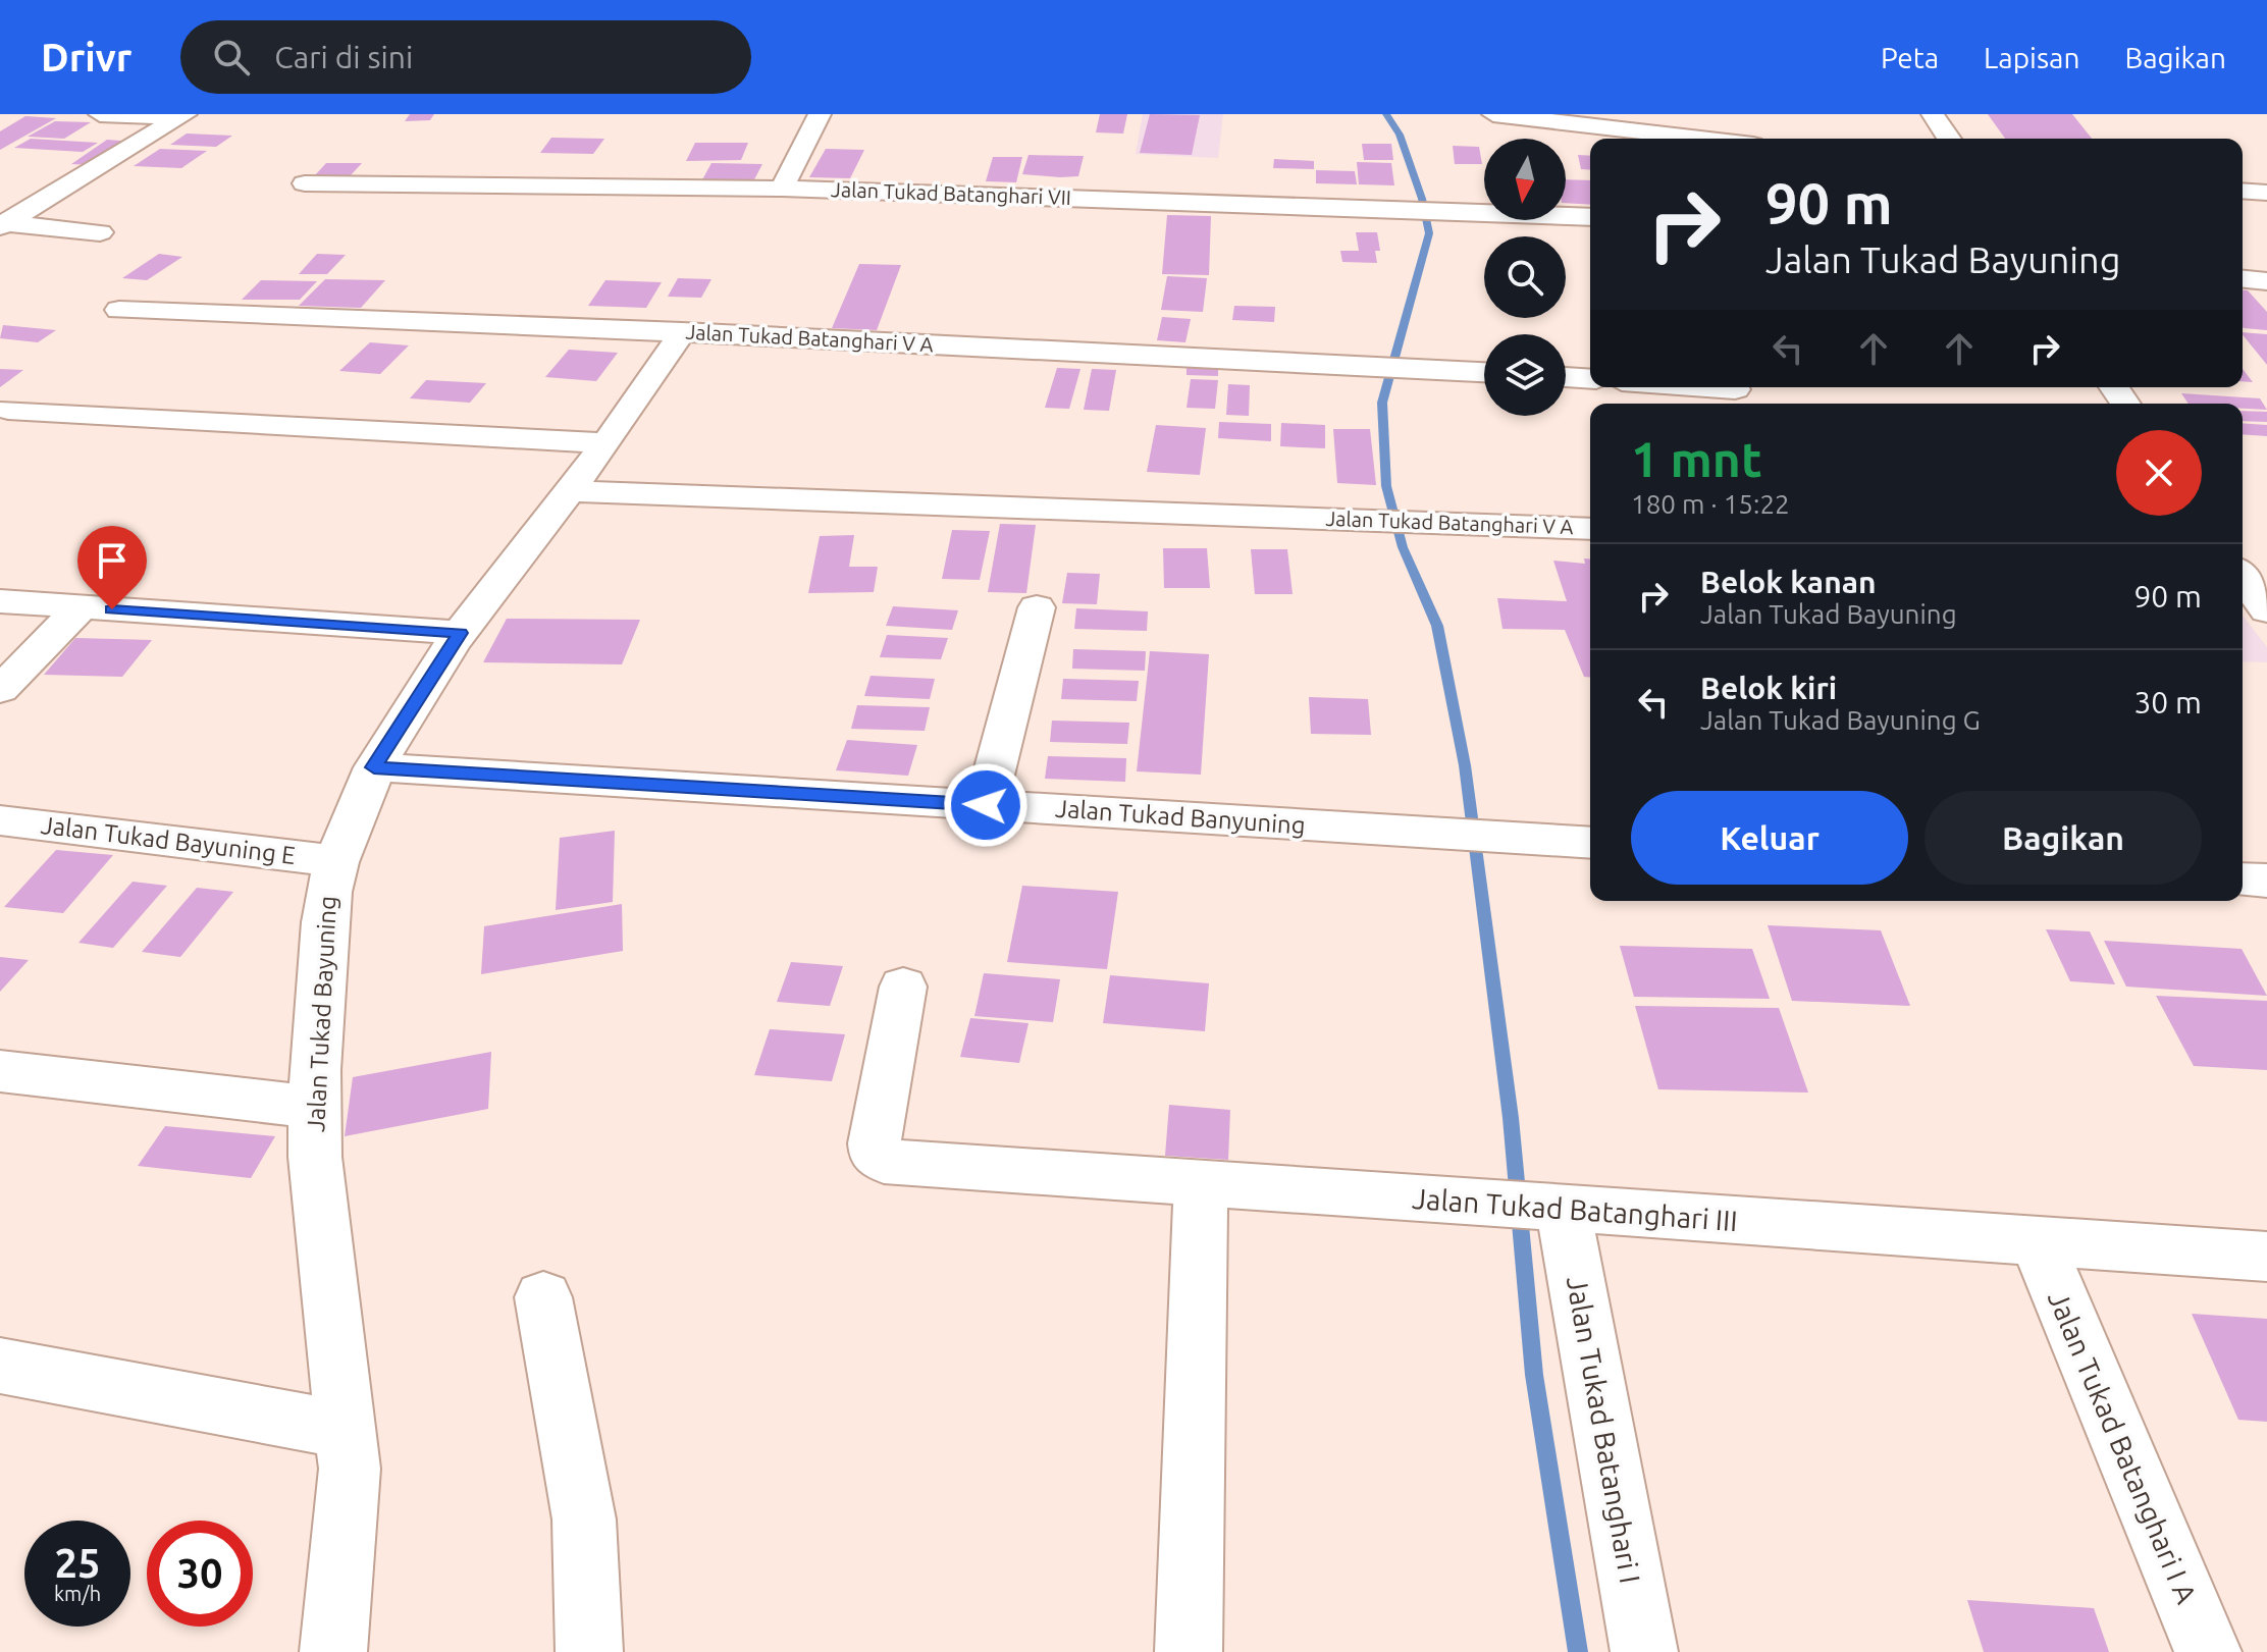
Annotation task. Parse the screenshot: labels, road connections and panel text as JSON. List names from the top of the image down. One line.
{"streets":{"street":["Jalan Tukad Batanghari VII","Jalan Tukad Batanghari V A","Jalan Tukad Banyuning","Jalan Tukad Bayuning E","Jalan Tukad Bayuning","Jalan Tukad Batanghari III","Jalan Tukad Batanghari I","Jalan Tukad Batanghari I A"]},"crossings":[["Jalan Tukad Batanghari V A","Jalan Tukad Bayuning"],["Jalan Tukad Banyuning","Jalan Tukad Bayuning"],["Jalan Tukad Bayuning E","Jalan Tukad Bayuning"],["Jalan Tukad Batanghari III","Jalan Tukad Batanghari I"],["Jalan Tukad Batanghari III","Jalan Tukad Batanghari I A"]],"north":"bottom","page":{"header":"Drivr","search":"Cari di sini","nav":["Peta","Lapisan","Bagikan"],"turn":["90 m","Jalan Tukad Bayuning"],"heading":["1 mnt","180 m · 15:22"],"list":[{"name":"Belok kanan","note":"Jalan Tukad Bayuning","value":"90 m"},{"name":"Belok kiri","note":"Jalan Tukad Bayuning G","value":"30 m"}],"buttons":["Keluar","Bagikan"],"speed":"25 km/h","limit":"30"}}
